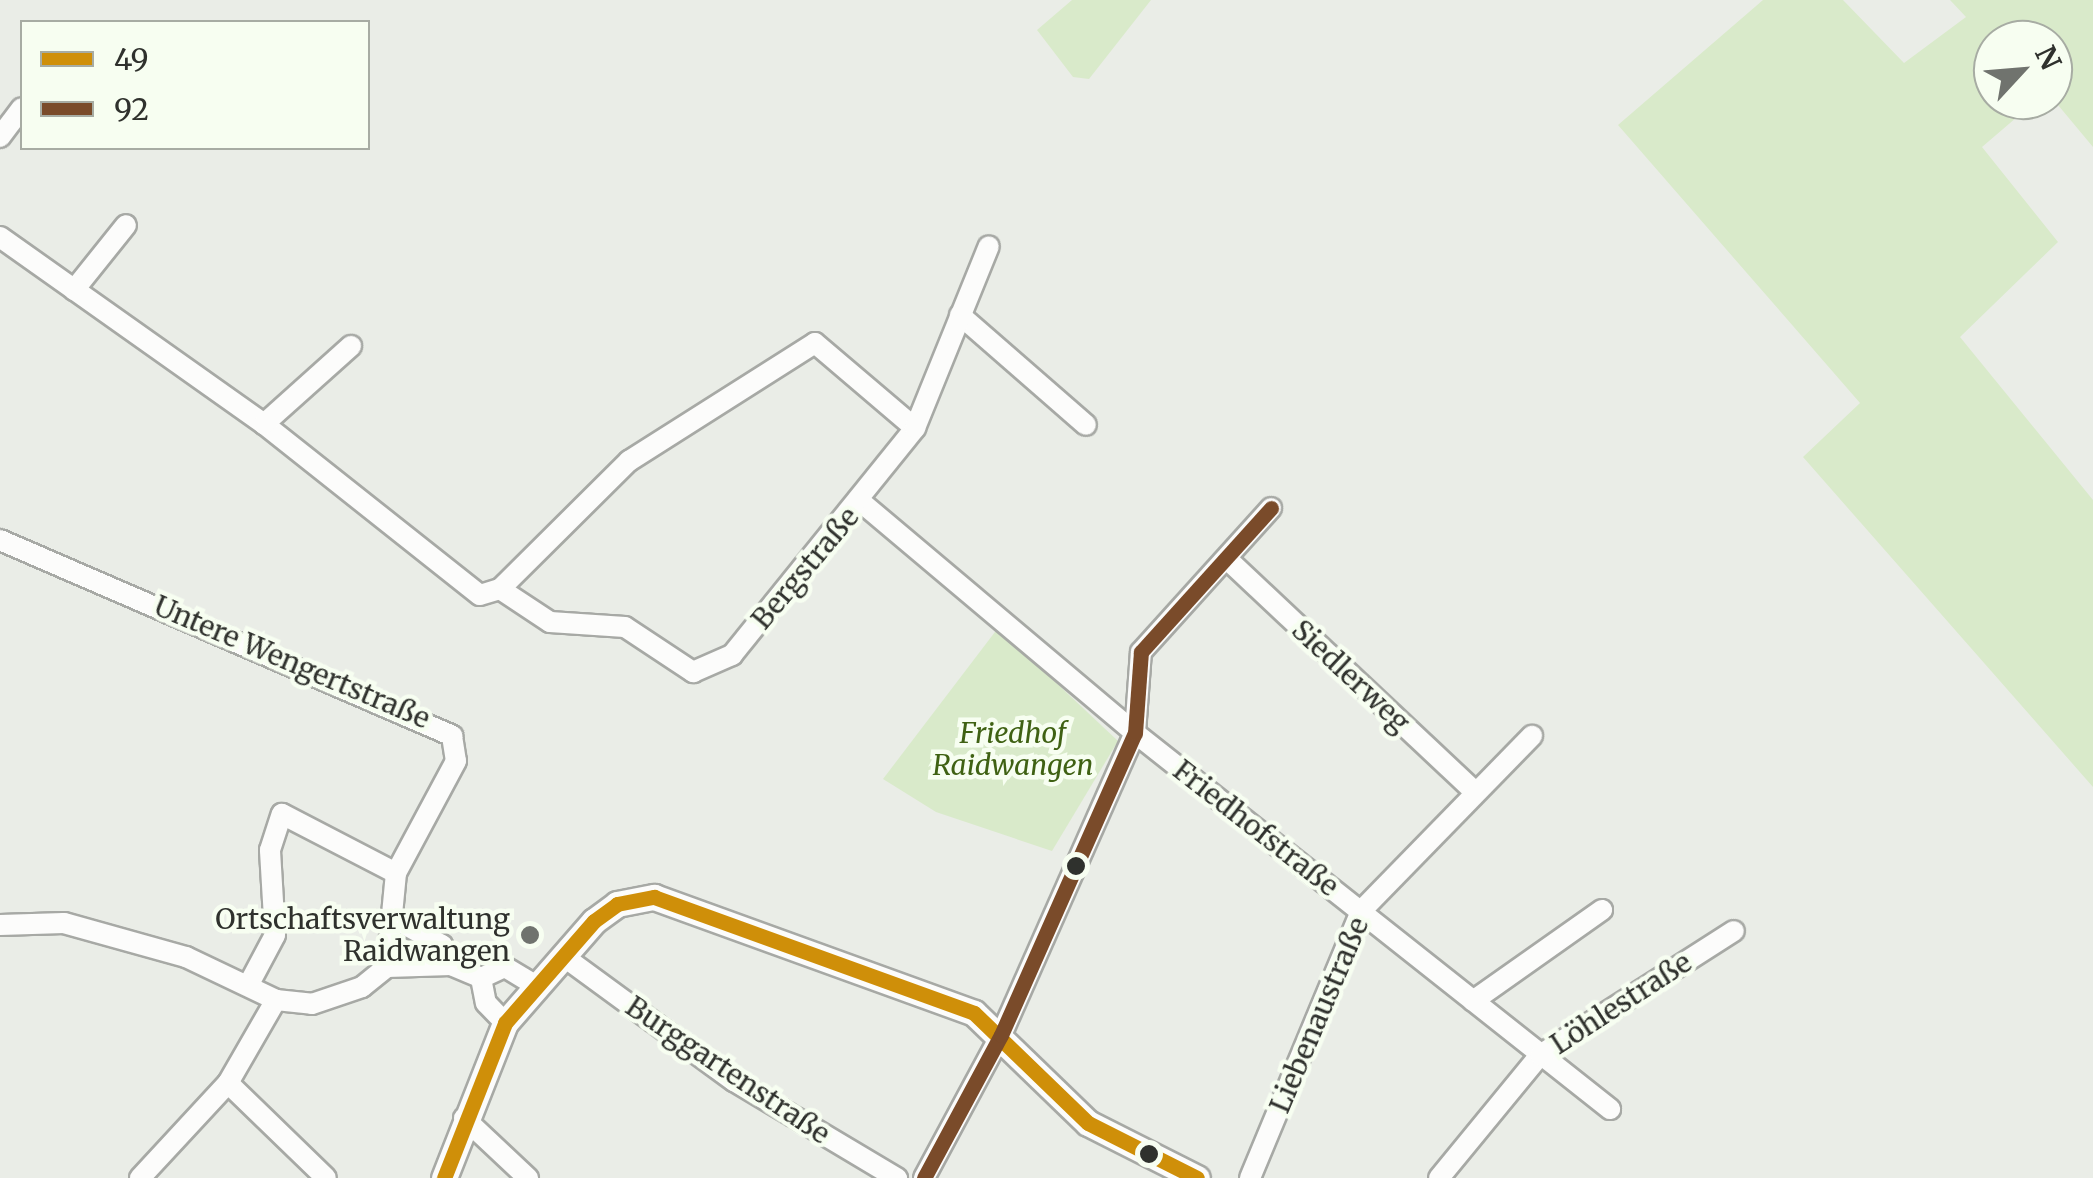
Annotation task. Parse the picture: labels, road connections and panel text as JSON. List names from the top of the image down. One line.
{"streets":{"street":["Bergstraße","Untere Wengertstraße","Siedlerweg","Friedhofstraße","Löhlestraße","Liebenaustraße","Burggartenstraße"]},"crossings":[["Bergstraße","Friedhofstraße"],["Siedlerweg","Liebenaustraße"],["Friedhofstraße","Löhlestraße"],["Friedhofstraße","Liebenaustraße"]],"parks":["Friedhof Raidwangen"],"places":["Ortschaftsverwaltung Raidwangen"],"lines":["transit line 92","transit line 49"],"legend":["49","92"],"north":"top right"}
